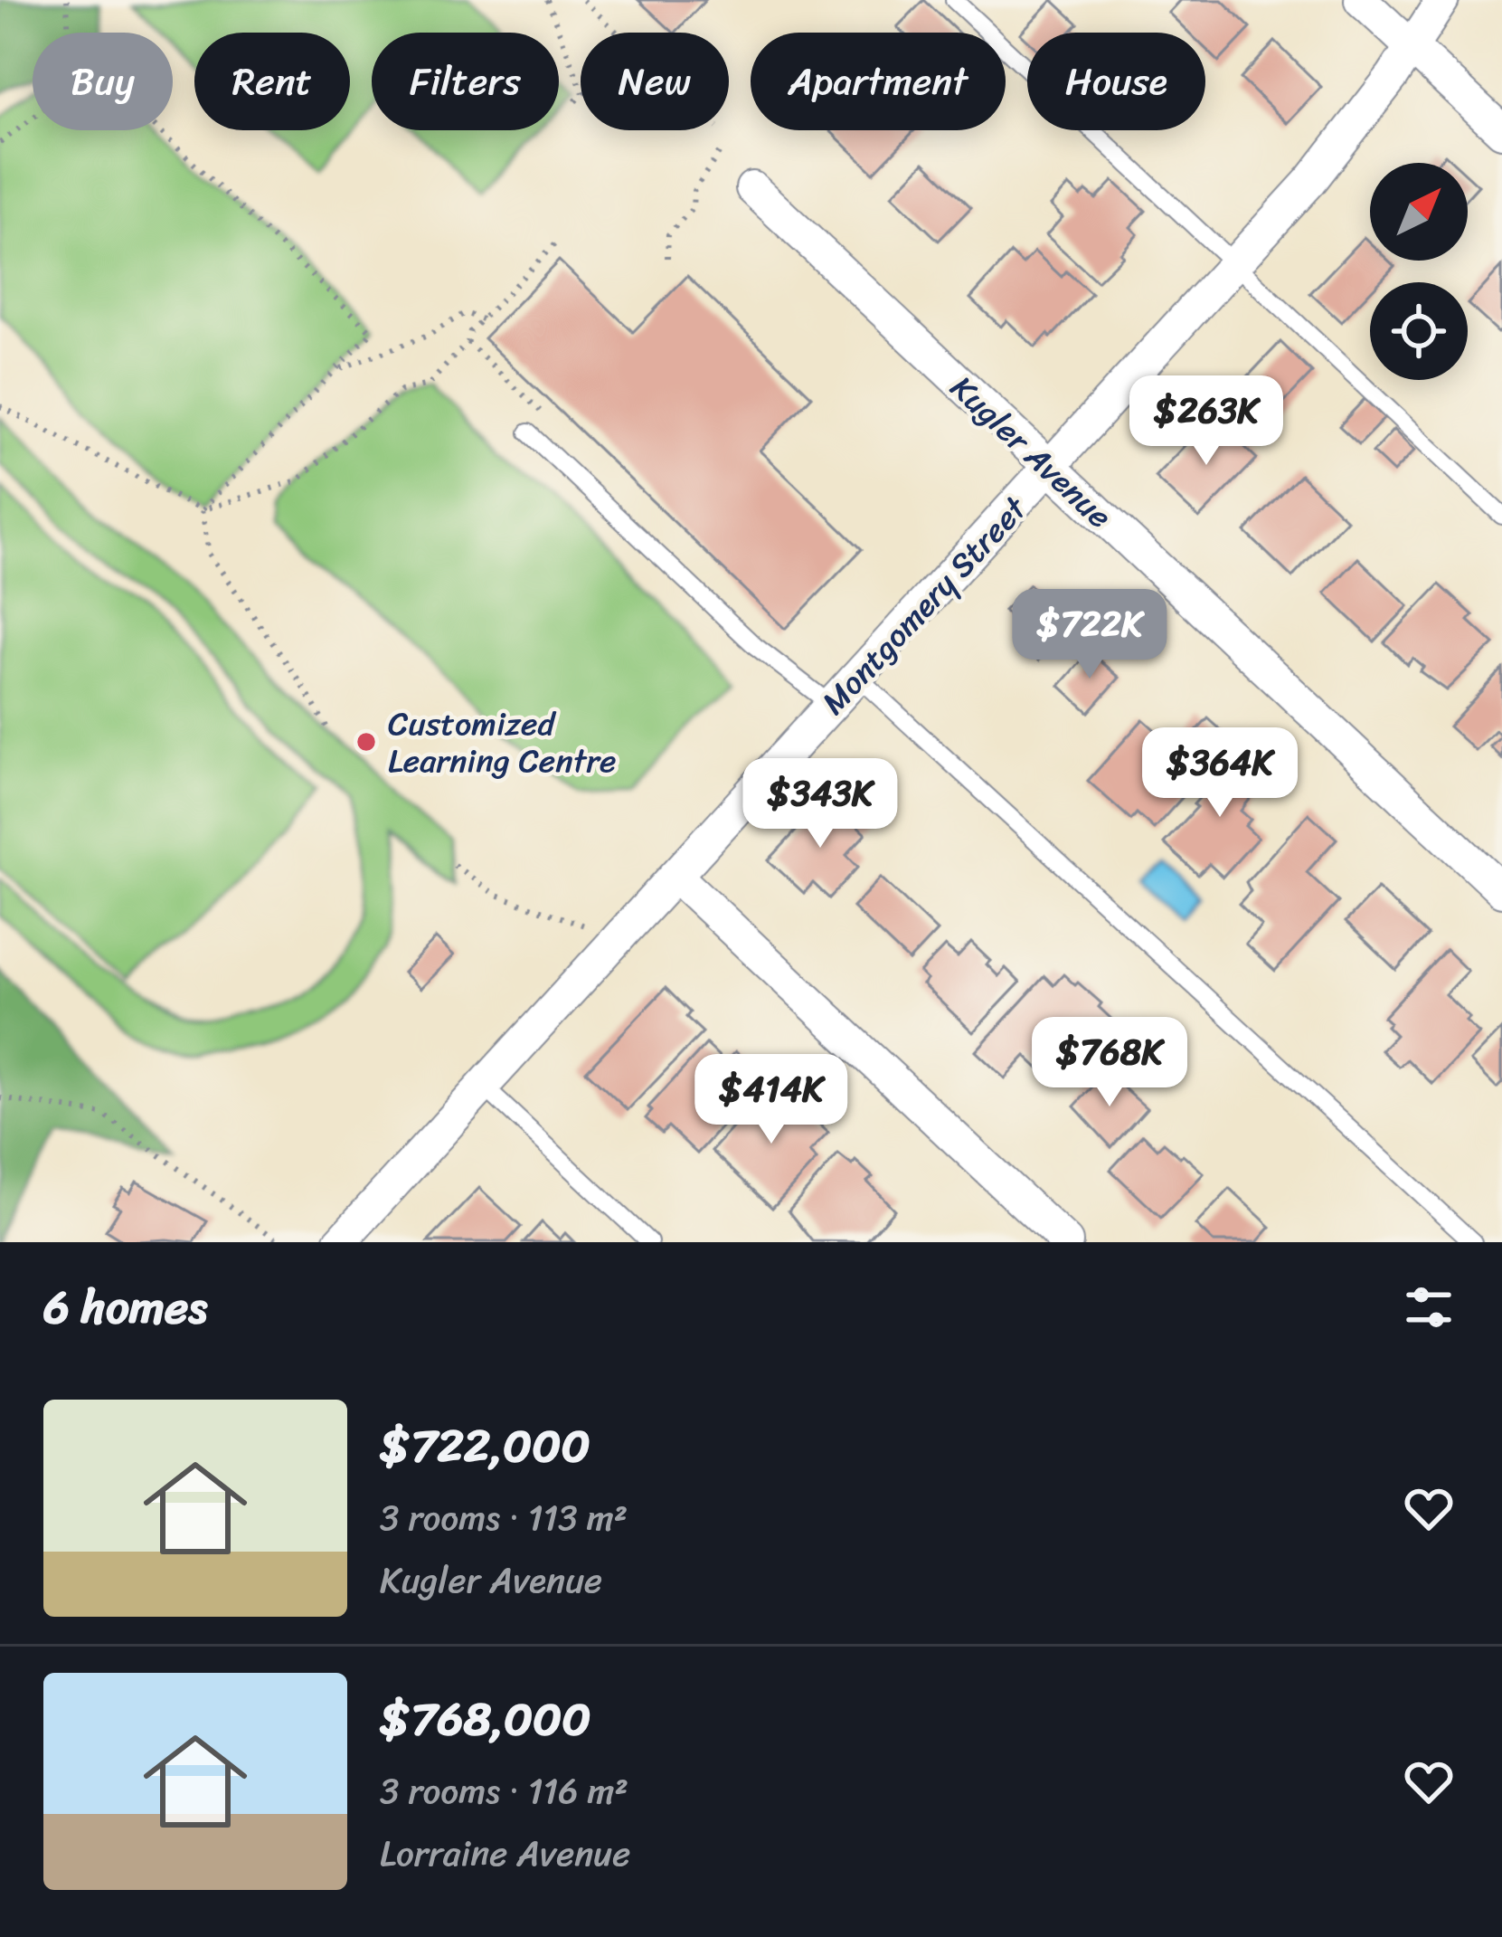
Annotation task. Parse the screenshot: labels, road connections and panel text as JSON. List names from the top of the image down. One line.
{"streets":{"street":["Kugler Avenue","Montgomery Street"]},"crossings":[["Kugler Avenue","Montgomery Street"]],"places":["Customized Learning Centre"],"north":"top right","page":{"chip":["Buy","Rent","Filters","New","Apartment","House"],"price":["$263K","$722K","$364K","$343K","$768K","$414K"],"heading":"6 homes","list":[{"name":"$722,000","note":"3 rooms · 113 m² · Kugler Avenue"},{"name":"$768,000","note":"3 rooms · 116 m² · Lorraine Avenue"}]}}
